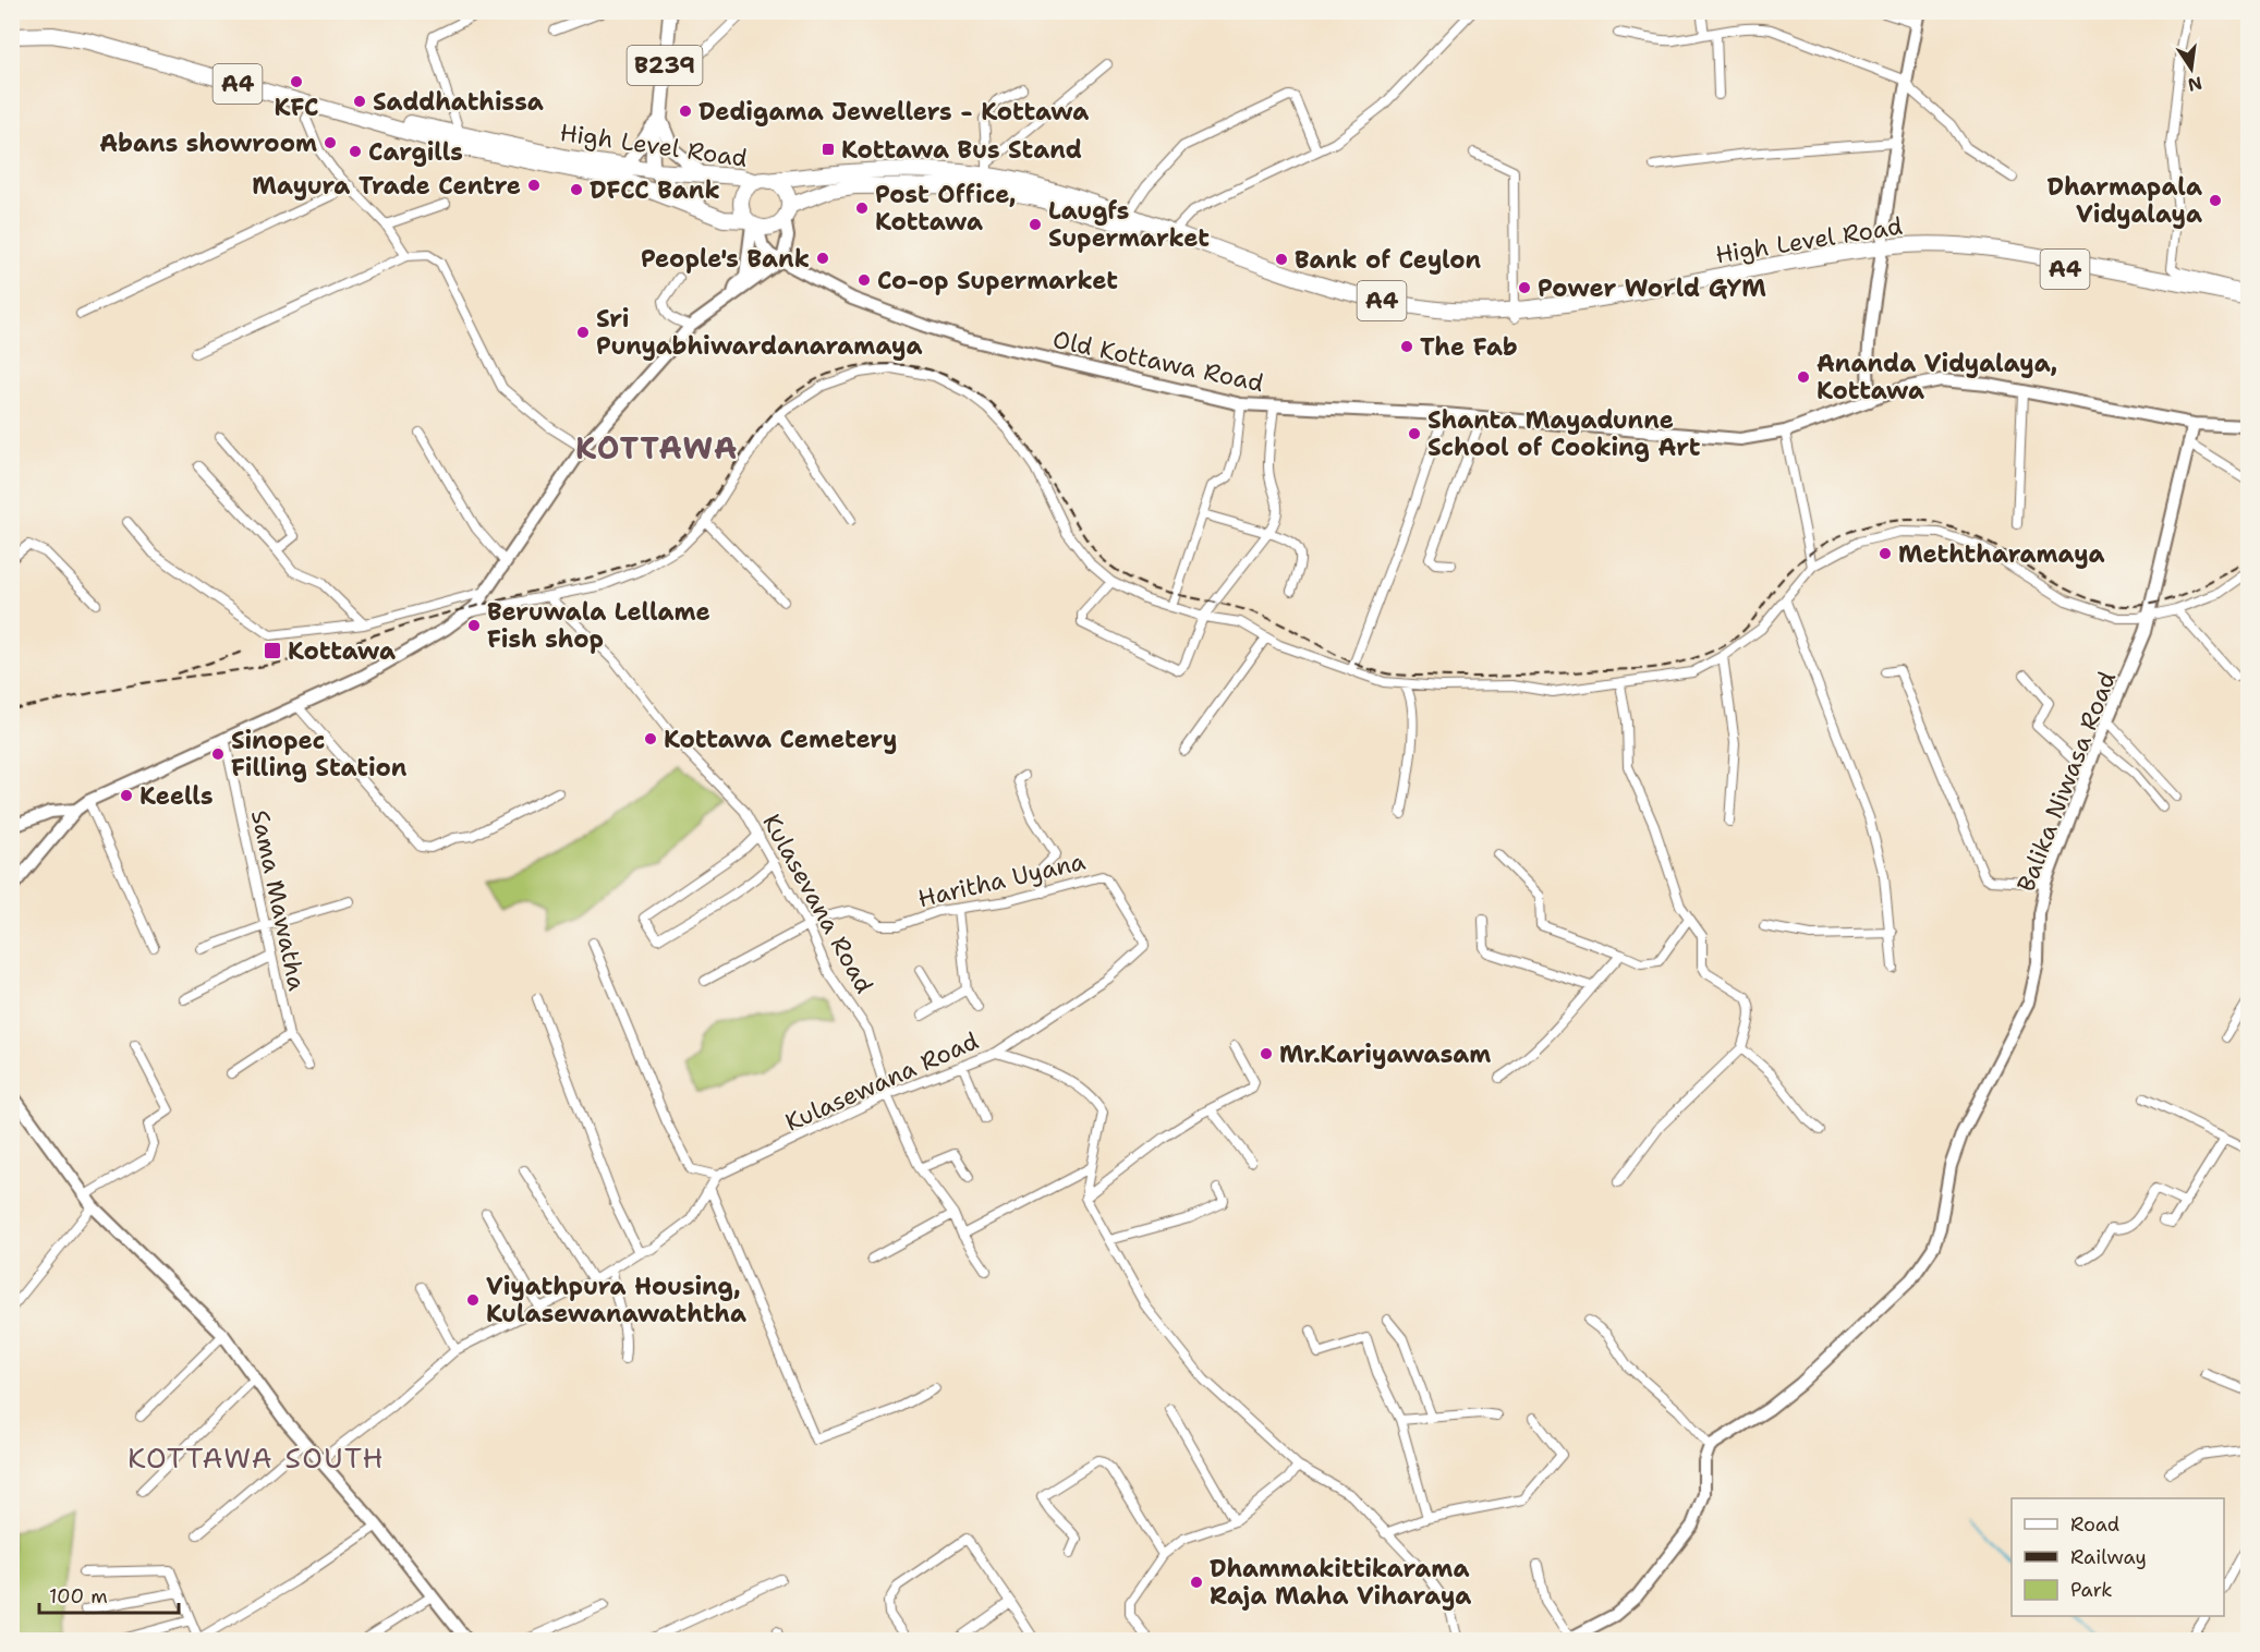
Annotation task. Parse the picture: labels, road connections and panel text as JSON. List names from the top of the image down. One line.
{"streets":{"highway":["A4","High Level Road"],"main road":["B239"],"street":["Old Kottawa Road","Balika Niwasa Road","Haritha Uyana","Sama Mawatha","Kulasevana Road","Kulasewana Road"]},"crossings":[["B239","High Level Road"],["Old Kottawa Road","Balika Niwasa Road"],["Haritha Uyana","Kulasevana Road"],["Haritha Uyana","Kulasewana Road"],["Kulasevana Road","Kulasewana Road"]],"districts":["KOTTAWA","KOTTAWA SOUTH"],"places":{"other":["KFC","Saddhathissa","Dedigama Jewellers - Kottawa","Abans showroom","Cargills","Mayura Trade Centre","DFCC Bank","Dharmapala Vidyalaya","Post Office, Kottawa","Laugfs Supermarket","People's Bank","Bank of Ceylon","Co-op Supermarket","Power World GYM","Sri Punyabhiwardanaramaya","The Fab","Ananda Vidyalaya, Kottawa","Shanta Mayadunne School of Cooking Art","Meththaramaya","Beruwala Lellame Fish shop","Kottawa Cemetery","Sinopec Filling Station","Keells","Mr.Kariyawasam","Viyathpura Housing, Kulasewanawaththa","Dhammakittikarama Raja Maha Viharaya"],"transit":["Kottawa Bus Stand","Kottawa"]},"legend":["Road","Railway","Park"],"scale_bar":"100 m","north":"bottom"}
